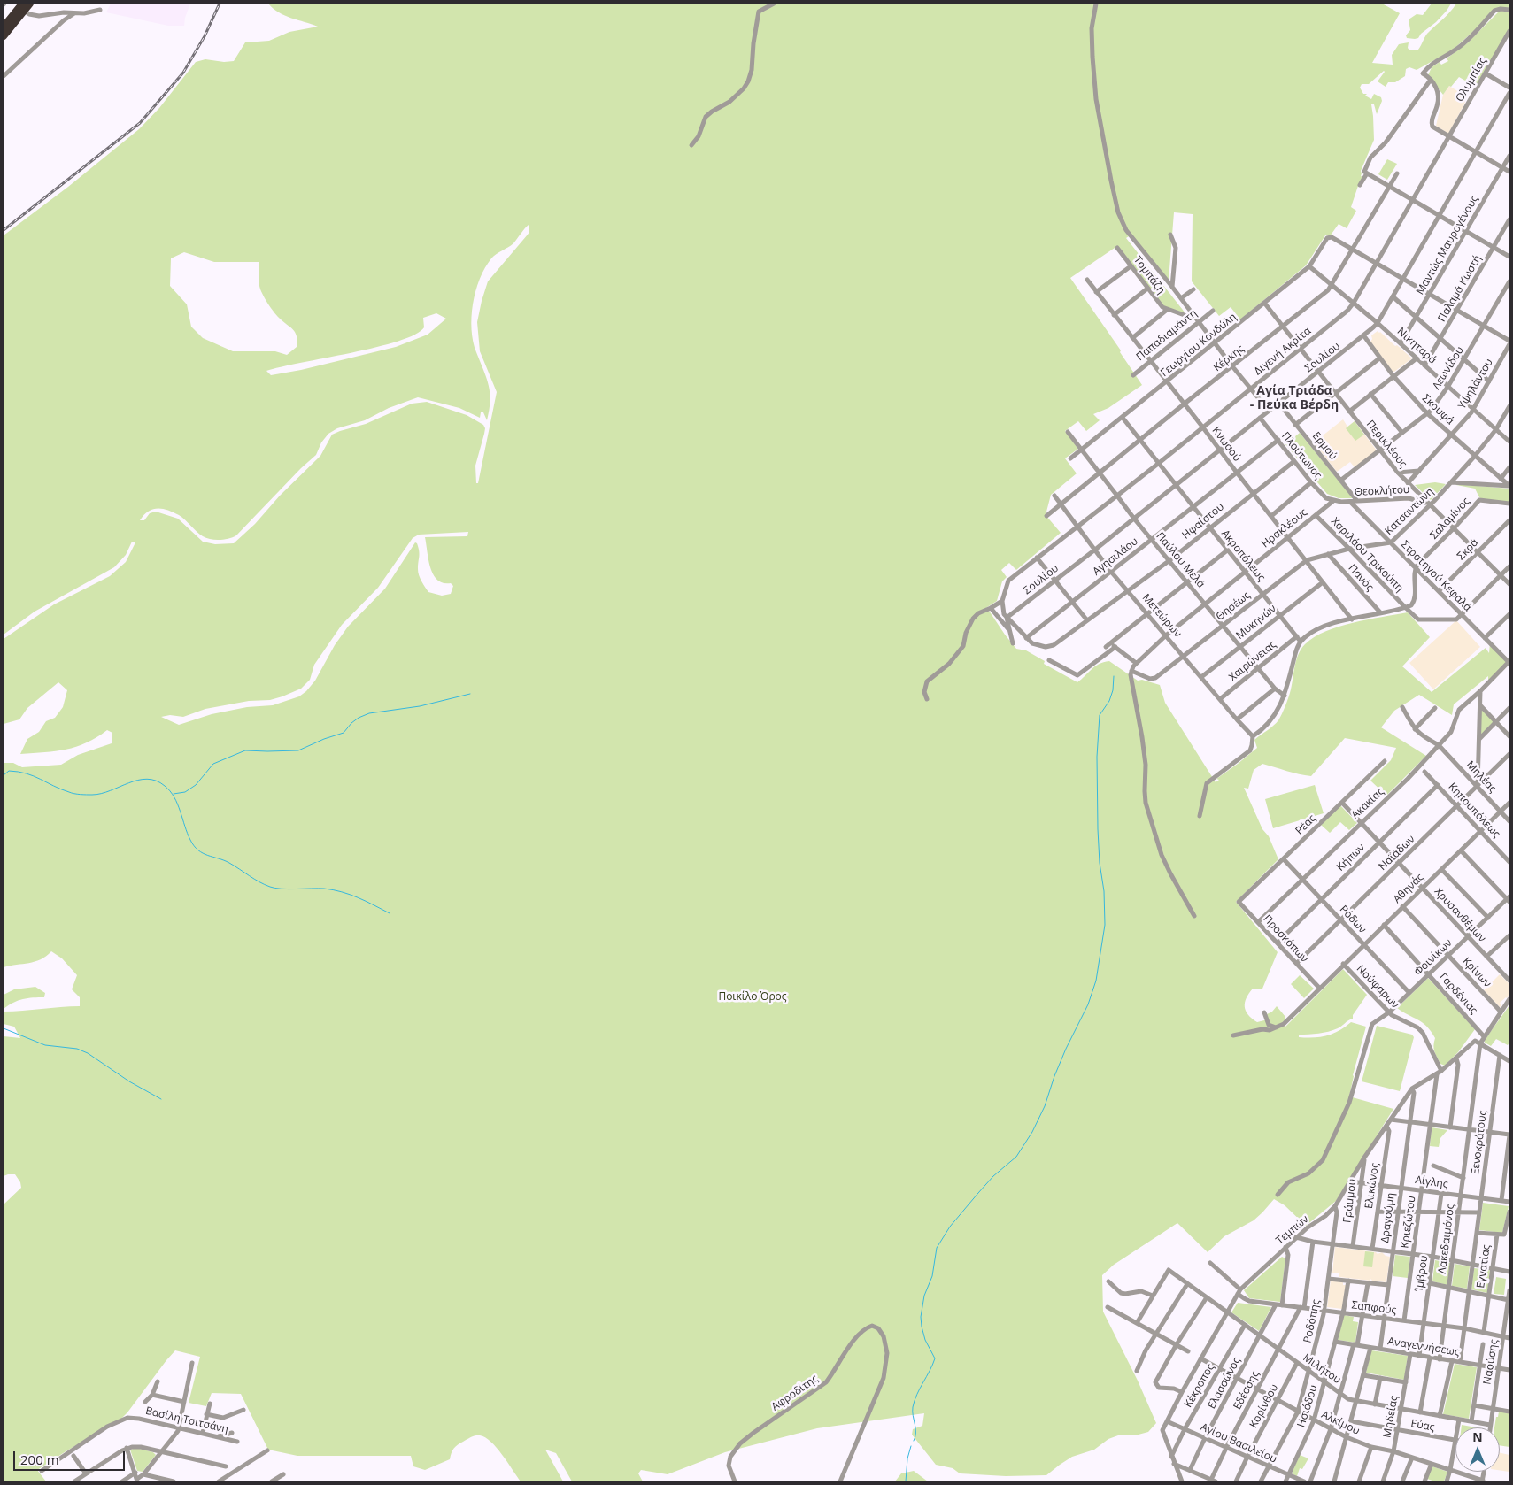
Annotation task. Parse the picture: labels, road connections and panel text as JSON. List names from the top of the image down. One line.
{"streets":{"street":["Ολυμπίας","Μαντώς Μαυρογένους","Τομπάζη","Παλαμά Κωστή","Παπαδιαμάντη","Γεωργίου Κονδύλη","Νικηταρά","Διγενή Ακρίτα","Σουλίου","Κέρκης","Λεωνίδου","Υψηλάντου","Σκουφά","Κνωσού","Περικλέους","Ερμού","Πλούτωνος","Θεοκλήτου","Κατσαντώνη","Σαλαμίνος","Ηφαίστου","Ηρακλέους","Σκρά","Χαριλάου Τρικούπη","Ακροπόλεως","Αγησιλάου","Παύλου Μελά","Στρατηγού Κεφαλά","Πανός","Θησέως","Μετεώρων","Μυκηνών","Χαιρώνειας","Μηλέας","Ακακίας","Κηπουπόλεως","Ρέας","Ναϊάδων","Κήπων","Αθηνάς","Χρυσανθέμων","Ρόδων","Προσκόπων","Φοινίκων","Κρίνων","Νούφαρων","Γαρδένιας","Ξενοκράτους","Αίγλης","Ελικώνος","Γράμμου","Δραγούμη","Κριεζώτου","Τεμπών","Λακεδαιμόνος","Εγνατίας","Ίμβρου","Σαπφούς","Ροδόπης","Αναγεννήσεως","Ναούσης","Μιλήτου","Ελασσώνος","Κέκροπος","Εδέσσης","Αφροδίτης","Κορίνθου","Ησιόδου","Μηδείας","Βασίλη Τσιτσάνη","Αλκίμου","Εύας","Αγίου Βασιλείου"]},"crossings":[["Ολυμπίας","Διγενή Ακρίτα"],["Μαντώς Μαυρογένους","Νικηταρά"],["Παλαμά Κωστή","Νικηταρά"],["Παπαδιαμάντη","Κνωσού"],["Γεωργίου Κονδύλη","Νικηταρά"],["Γεωργίου Κονδύλη","Κέρκης"],["Γεωργίου Κονδύλη","Κνωσού"],["Γεωργίου Κονδύλη","Περικλέους"],["Γεωργίου Κονδύλη","Ακροπόλεως"],["Γεωργίου Κονδύλη","Παύλου Μελά"],["Νικηταρά","Διγενή Ακρίτα"],["Νικηταρά","Σουλίου"],["Νικηταρά","Κέρκης"],["Νικηταρά","Λεωνίδου"],["Νικηταρά","Υψηλάντου"],["Νικηταρά","Κατσαντώνη"],["Διγενή Ακρίτα","Κνωσού"],["Διγενή Ακρίτα","Περικλέους"],["Διγενή Ακρίτα","Ακροπόλεως"],["Διγενή Ακρίτα","Παύλου Μελά"],["Διγενή Ακρίτα","Μετεώρων"],["Σουλίου","Σκουφά"],["Σουλίου","Κνωσού"],["Σουλίου","Περικλέους"],["Σουλίου","Ερμού"],["Σουλίου","Πλούτωνος"],["Σουλίου","Ακροπόλεως"],["Σουλίου","Παύλου Μελά"],["Σουλίου","Μετεώρων"],["Κέρκης","Κνωσού"],["Κέρκης","Περικλέους"],["Κέρκης","Ακροπόλεως"],["Κέρκης","Παύλου Μελά"],["Κέρκης","Μετεώρων"],["Λεωνίδου","Σκουφά"],["Λεωνίδου","Περικλέους"],["Λεωνίδου","Ερμού"],["Υψηλάντου","Σκουφά"],["Υψηλάντου","Περικλέους"],["Σκουφά","Κατσαντώνη"],["Κνωσού","Ηφαίστου"],["Κνωσού","Ηρακλέους"],["Κνωσού","Αγησιλάου"],["Κνωσού","Θησέως"],["Κνωσού","Μυκηνών"],["Περικλέους","Θεοκλήτου"],["Περικλέους","Κατσαντώνη"],["Περικλέους","Σαλαμίνος"],["Περικλέους","Σκρά"],["Ερμού","Θεοκλήτου"],["Πλούτωνος","Θεοκλήτου"],["Πλούτωνος","Ηφαίστου"],["Πλούτωνος","Ηρακλέους"],["Πλούτωνος","Αγησιλάου"],["Θεοκλήτου","Κατσαντώνη"],["Θεοκλήτου","Ηρακλέους"],["Θεοκλήτου","Στρατηγού Κεφαλά"],["Κατσαντώνη","Χαριλάου Τρικούπη"],["Κατσαντώνη","Στρατηγού Κεφαλά"],["Κατσαντώνη","Θησέως"],["Σαλαμίνος","Στρατηγού Κεφαλά"],["Ηφαίστου","Ακροπόλεως"],["Ηφαίστου","Αγησιλάου"],["Ηφαίστου","Παύλου Μελά"],["Ηφαίστου","Μετεώρων"],["Ηρακλέους","Χαριλάου Τρικούπη"],["Ηρακλέους","Ακροπόλεως"],["Ηρακλέους","Παύλου Μελά"],["Ηρακλέους","Μετεώρων"],["Σκρά","Στρατηγού Κεφαλά"],["Χαριλάου Τρικούπη","Στρατηγού Κεφαλά"],["Χαριλάου Τρικούπη","Θησέως"],["Ακροπόλεως","Αγησιλάου"],["Ακροπόλεως","Θησέως"],["Ακροπόλεως","Μυκηνών"],["Ακροπόλεως","Χαιρώνειας"],["Αγησιλάου","Παύλου Μελά"],["Αγησιλάου","Μετεώρων"],["Παύλου Μελά","Θησέως"],["Παύλου Μελά","Μυκηνών"],["Παύλου Μελά","Χαιρώνειας"],["Στρατηγού Κεφαλά","Ακακίας"],["Πανός","Θησέως"],["Θησέως","Μετεώρων"],["Μετεώρων","Μυκηνών"],["Μετεώρων","Χαιρώνειας"],["Μηλέας","Ακακίας"],["Μηλέας","Ναϊάδων"],["Μηλέας","Αθηνάς"],["Ακακίας","Χρυσανθέμων"],["Ακακίας","Ρόδων"],["Ακακίας","Προσκόπων"],["Κηπουπόλεως","Ναϊάδων"],["Κηπουπόλεως","Κήπων"],["Κηπουπόλεως","Αθηνάς"],["Ρέας","Χρυσανθέμων"],["Ρέας","Ρόδων"],["Ρέας","Προσκόπων"],["Ναϊάδων","Χρυσανθέμων"],["Ναϊάδων","Ρόδων"],["Ναϊάδων","Προσκόπων"],["Κήπων","Χρυσανθέμων"],["Κήπων","Ρόδων"],["Κήπων","Προσκόπων"],["Αθηνάς","Χρυσανθέμων"],["Αθηνάς","Ρόδων"],["Αθηνάς","Προσκόπων"],["Αθηνάς","Κρίνων"],["Αθηνάς","Νούφαρων"],["Αθηνάς","Γαρδένιας"],["Χρυσανθέμων","Φοινίκων"],["Ρόδων","Φοινίκων"],["Φοινίκων","Κρίνων"],["Φοινίκων","Νούφαρων"],["Φοινίκων","Γαρδένιας"],["Κρίνων","Λακεδαιμόνος"],["Νούφαρων","Τεμπών"],["Γαρδένιας","Λακεδαιμόνος"],["Ξενοκράτους","Αίγλης"],["Ξενοκράτους","Σαπφούς"],["Ξενοκράτους","Αναγεννήσεως"],["Αίγλης","Ελικώνος"],["Αίγλης","Γράμμου"],["Αίγλης","Δραγούμη"],["Αίγλης","Κριεζώτου"],["Αίγλης","Τεμπών"],["Αίγλης","Λακεδαιμόνος"],["Αίγλης","Ίμβρου"],["Ελικώνος","Τεμπών"],["Γράμμου","Τεμπών"],["Δραγούμη","Τεμπών"],["Δραγούμη","Σαπφούς"],["Δραγούμη","Αναγεννήσεως"],["Κριεζώτου","Τεμπών"],["Κριεζώτου","Σαπφούς"],["Τεμπών","Λακεδαιμόνος"],["Τεμπών","Σαπφούς"],["Τεμπών","Ροδόπης"],["Τεμπών","Μιλήτου"],["Τεμπών","Κέκροπος"],["Τεμπών","Αλκίμου"],["Τεμπών","Αγίου Βασιλείου"],["Λακεδαιμόνος","Σαπφούς"],["Λακεδαιμόνος","Αναγεννήσεως"],["Εγνατίας","Σαπφούς"],["Ίμβρου","Σαπφούς"],["Ίμβρου","Αναγεννήσεως"],["Σαπφούς","Ροδόπης"],["Σαπφούς","Ναούσης"],["Σαπφούς","Ελασσώνος"],["Σαπφούς","Εδέσσης"],["Σαπφούς","Ησιόδου"],["Ροδόπης","Μιλήτου"],["Ροδόπης","Αλκίμου"],["Ροδόπης","Αγίου Βασιλείου"],["Αναγεννήσεως","Ναούσης"],["Αναγεννήσεως","Ησιόδου"],["Αναγεννήσεως","Μηδείας"],["Ναούσης","Μιλήτου"],["Μιλήτου","Ελασσώνος"],["Μιλήτου","Κέκροπος"],["Μιλήτου","Εδέσσης"],["Μιλήτου","Κορίνθου"],["Μιλήτου","Ησιόδου"],["Μιλήτου","Μηδείας"],["Ελασσώνος","Αλκίμου"],["Ελασσώνος","Αγίου Βασιλείου"],["Κέκροπος","Αλκίμου"],["Κέκροπος","Αγίου Βασιλείου"],["Εδέσσης","Αλκίμου"],["Εδέσσης","Αγίου Βασιλείου"],["Κορίνθου","Αλκίμου"],["Κορίνθου","Αγίου Βασιλείου"],["Ησιόδου","Αλκίμου"],["Ησιόδου","Αγίου Βασιλείου"],["Μηδείας","Αλκίμου"],["Μηδείας","Εύας"]],"districts":["Αγία Τριάδα - Πεύκα Βέρδη"],"parks":["Ποικίλο Όρος"],"scale_bar":"200 m","north":"top"}
